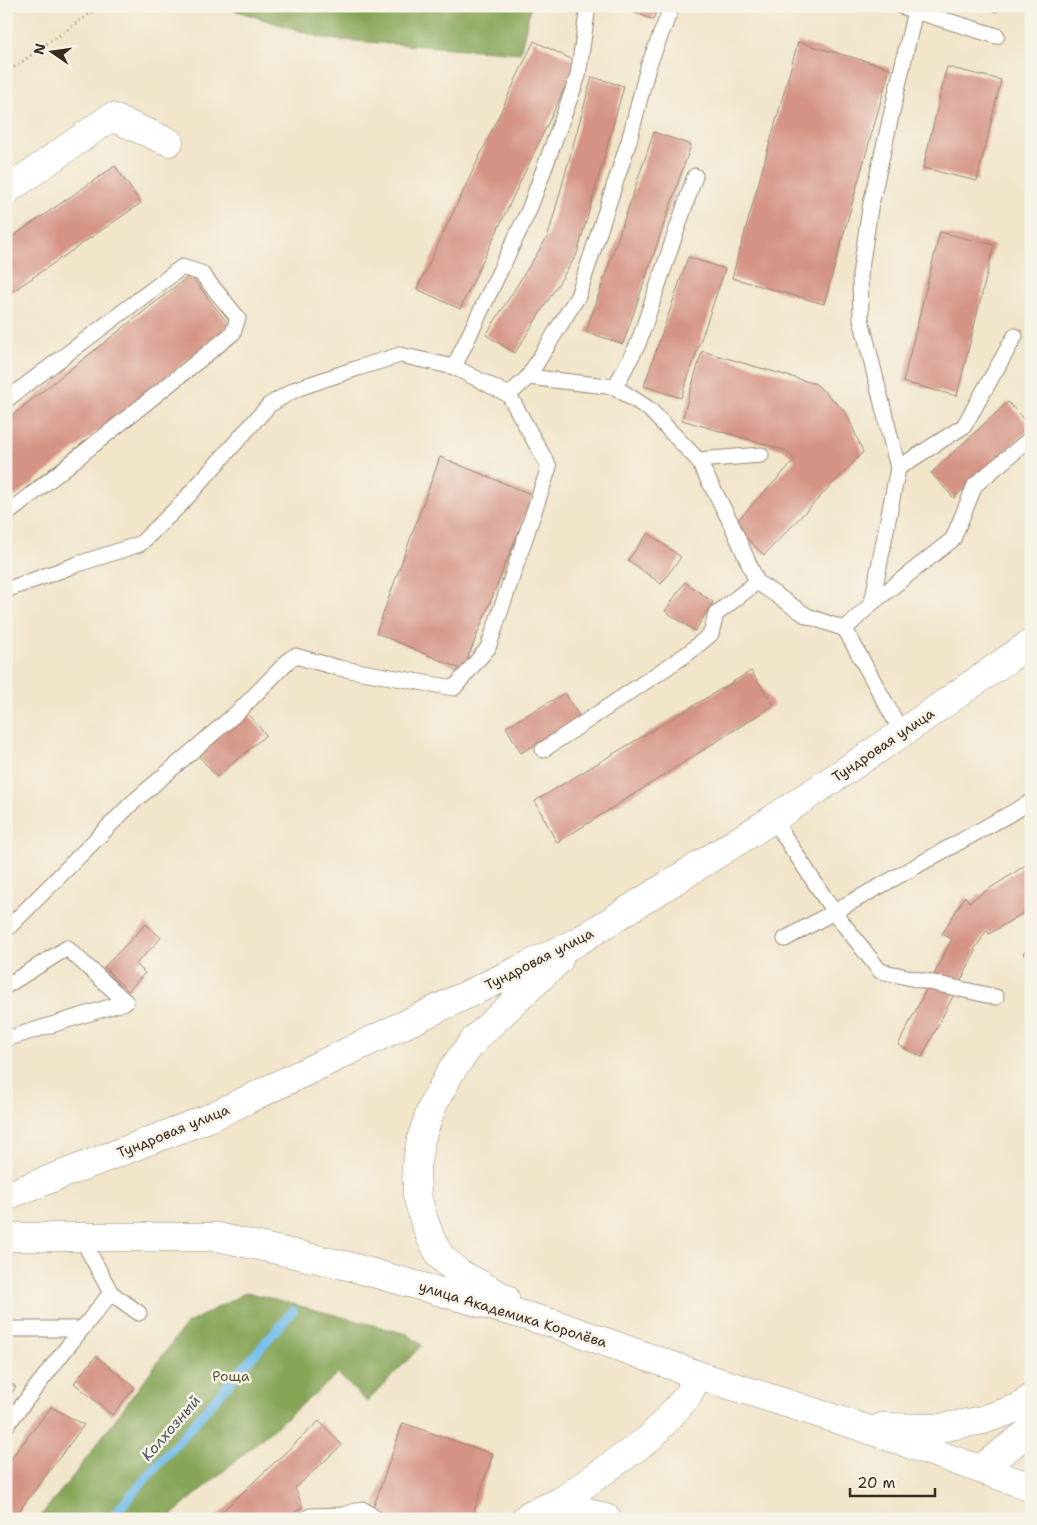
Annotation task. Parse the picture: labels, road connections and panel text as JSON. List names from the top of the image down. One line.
{"streets":{"main road":["Тундровая улица","улица Академика Королёва"]},"water":["Колхозный"],"parks":["Роща"],"scale_bar":"20 m","north":"left"}
